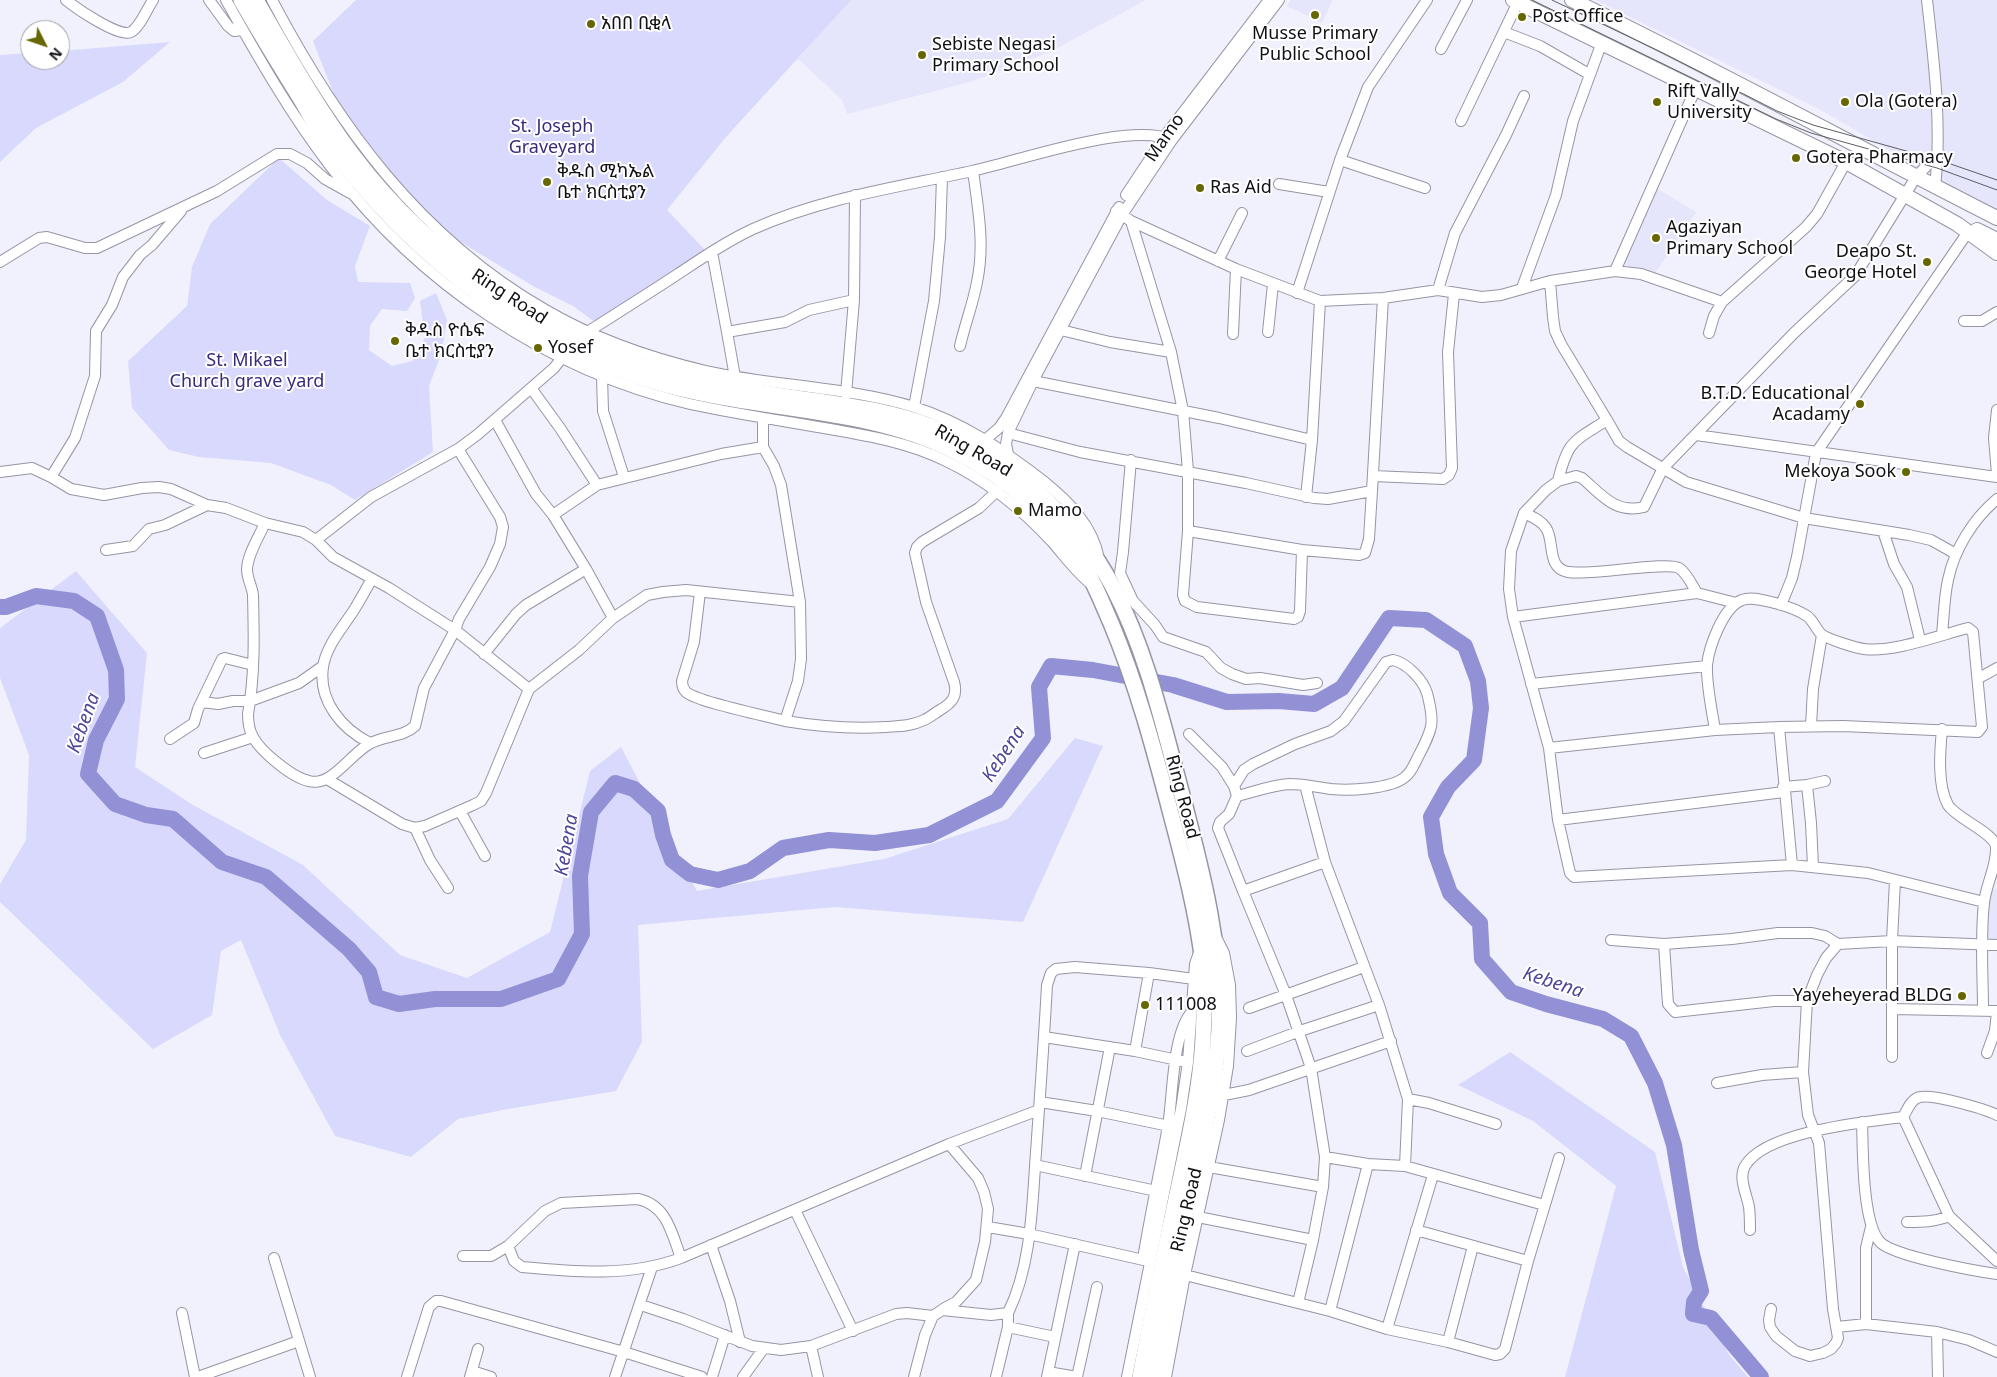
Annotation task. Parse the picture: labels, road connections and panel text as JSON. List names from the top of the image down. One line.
{"streets":{"highway":["Ring Road"],"street":["Mamo"]},"water":["Kebena"],"parks":["St. Joseph Graveyard","St. Mikael Church grave yard"],"places":["Musse Primary Public School","Post Office","አበበ ቢቂላ","Sebiste Negasi Primary School","Rift Vally University","Ola (Gotera)","Gotera Pharmacy","ቅዱስ ሚካኤል ቤተ ክርስቲያን","Ras Aid","Agaziyan Primary School","Deapo St. George Hotel","ቅዱስ ዮሴፍ ቤተ ክርስቲያን","Yosef","B.T.D. Educational Acadamy","Mekoya Sook","Mamo","Yayeheyerad BLDG","111008"],"north":"bottom right"}
